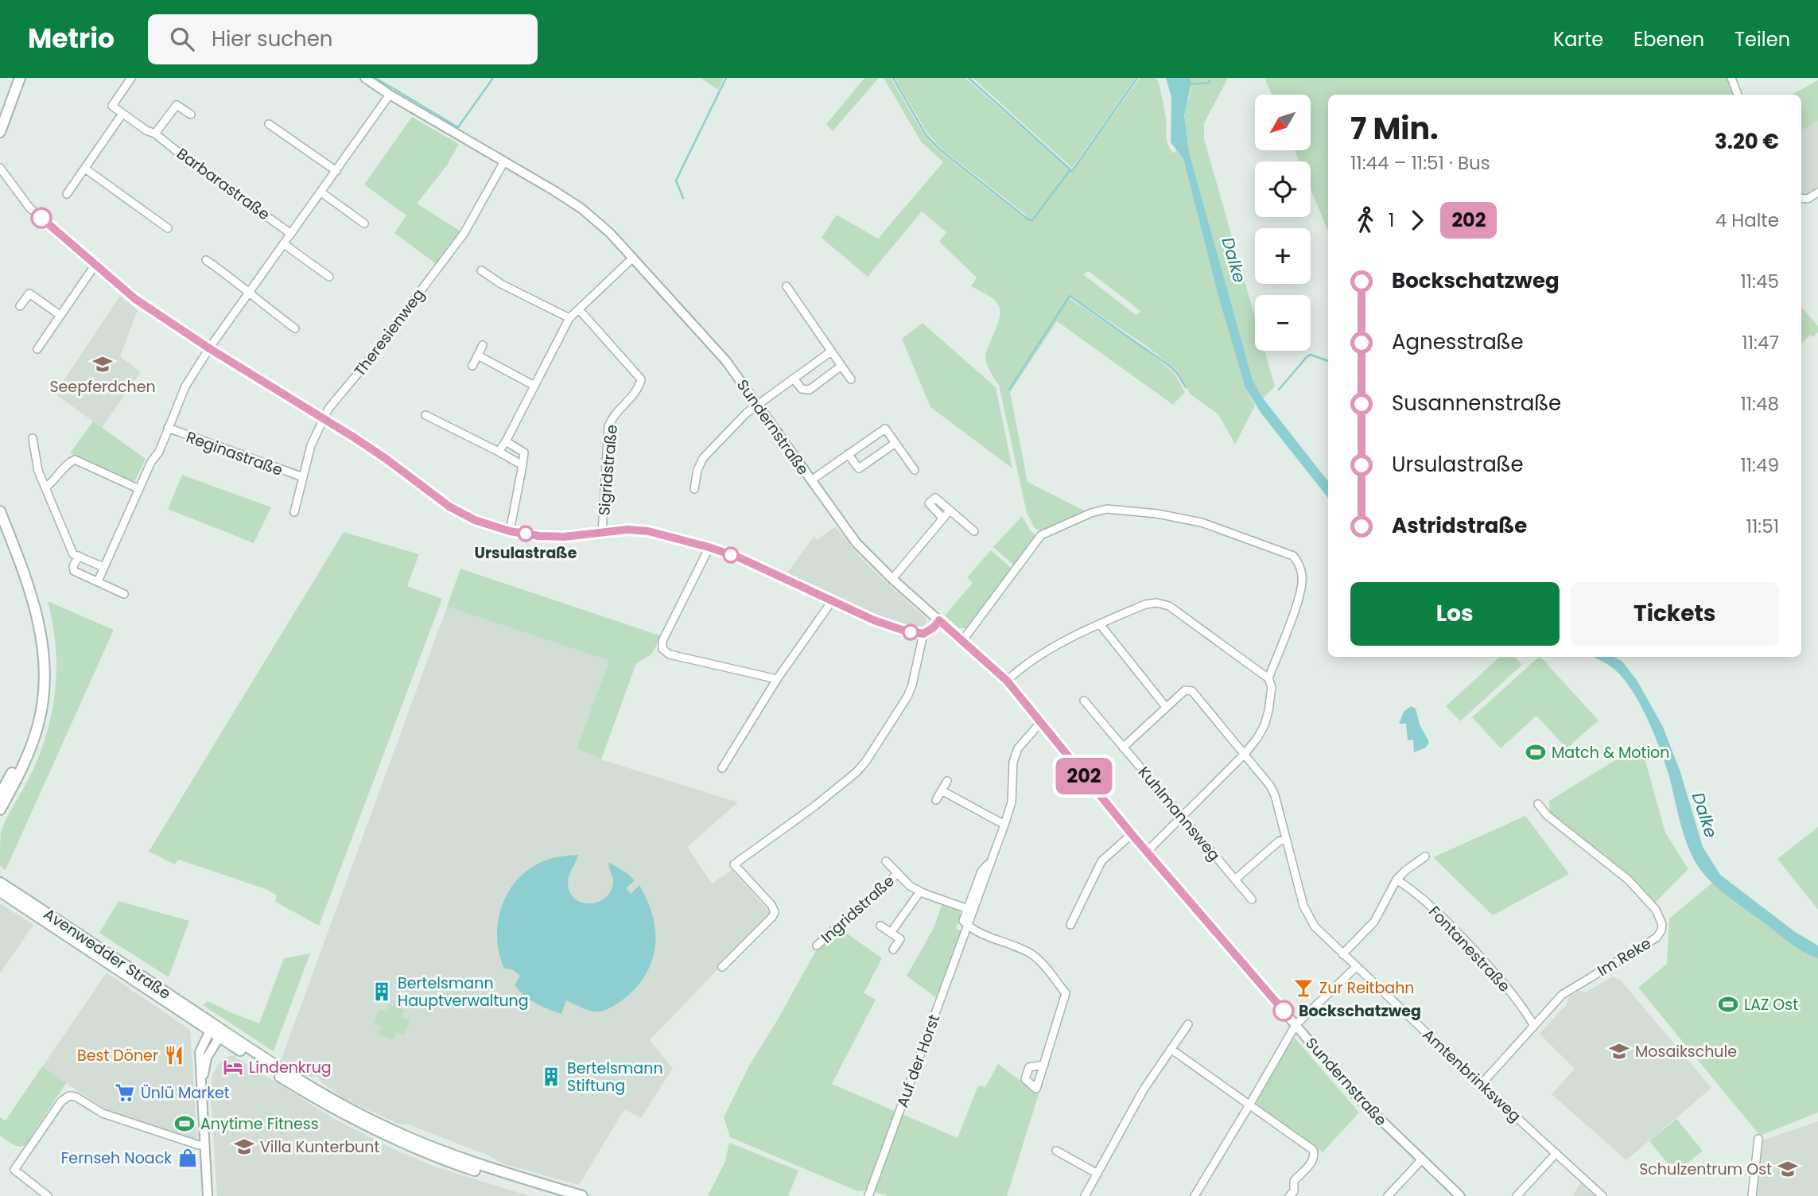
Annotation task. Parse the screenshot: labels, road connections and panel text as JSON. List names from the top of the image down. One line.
{"streets":{"main road":["Avenwedder Straße"],"street":["Barbarastraße","Theresienweg","Sundernstraße","Reginastraße","Sigridstraße","Kuhlmannsweg","Ingridstraße","Fontanestraße","Im Reke","Auf der Horst","Amtenbrinksweg"]},"crossings":[["Theresienweg","Sundernstraße"],["Theresienweg","Reginastraße"],["Sundernstraße","Auf der Horst"],["Ingridstraße","Auf der Horst"],["Fontanestraße","Im Reke"],["Im Reke","Amtenbrinksweg"]],"water":["Dalke"],"places":{"school or university":["Seepferdchen","Mosaikschule","Villa Kunterbunt","Schulzentrum Ost"],"other":["Ursulastraße","Bockschatzweg"],"sports":["Match & Motion","LAZ Ost","Anytime Fitness"],"bar":["Zur Reitbahn"],"building":["Bertelsmann Hauptverwaltung","Bertelsmann Stiftung"],"restaurant":["Best Döner"],"hotel":["Lindenkrug"],"supermarket":["Ünlü Market"],"shop":["Fernseh Noack"]},"lines":["bus line 202"],"north":"bottom left","page":{"header":"Metrio","search":"Hier suchen","nav":["Karte","Ebenen","Teilen"],"on_map":"202","map_buttons":["+","−"],"heading":["7 Min.","11:44 – 11:51 · Bus","3.20 €"],"legs":["1","202","4 Halte"],"list":[{"name":"Bockschatzweg","value":"11:45"},{"name":"Agnesstraße","value":"11:47"},{"name":"Susannenstraße","value":"11:48"},{"name":"Ursulastraße","value":"11:49"},{"name":"Astridstraße","value":"11:51"}],"buttons":["Los","Tickets"]}}
